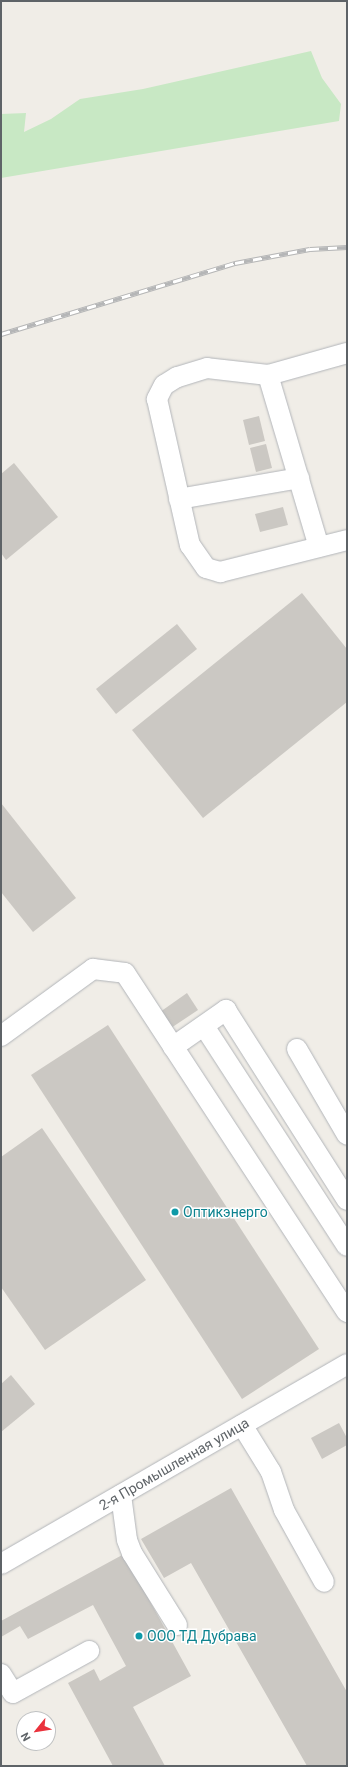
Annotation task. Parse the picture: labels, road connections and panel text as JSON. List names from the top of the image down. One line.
{"streets":{"street":["2-я Промышленная улица"]},"places":["Оптикэнерго","ООО ТД Дубрава"],"north":"bottom left"}
